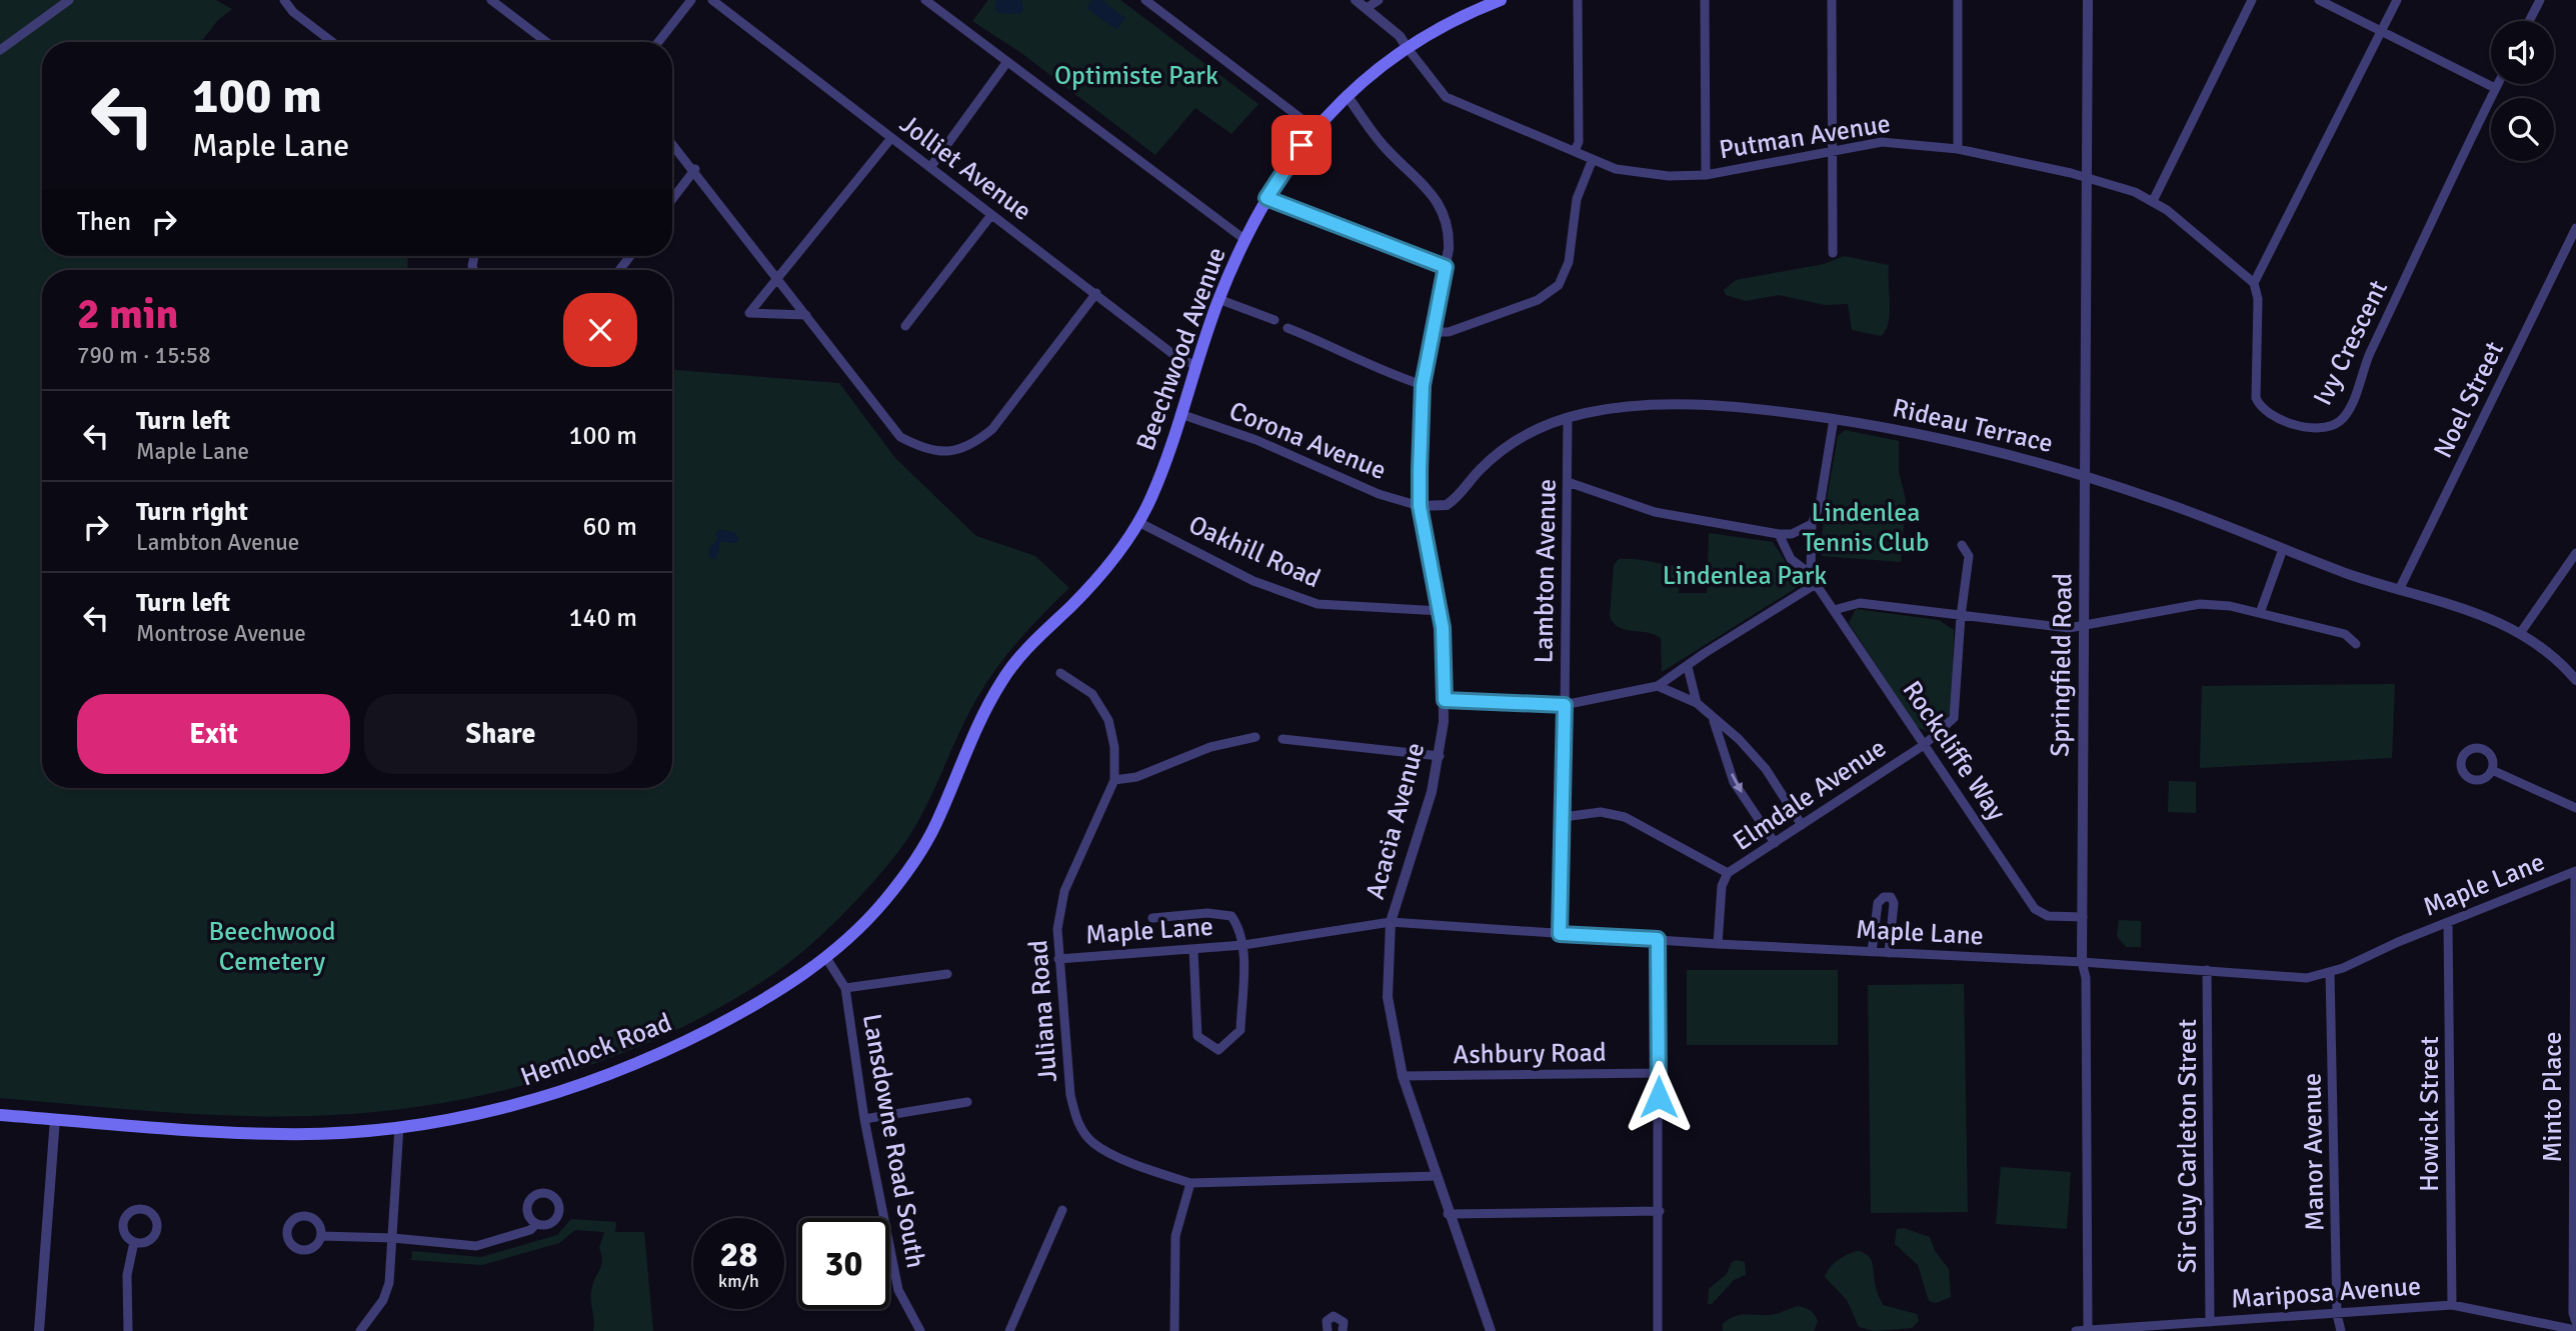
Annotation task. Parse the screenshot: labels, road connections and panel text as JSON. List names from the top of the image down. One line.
{"streets":{"main road":["Beechwood Avenue","Hemlock Road"],"street":["Putman Avenue","Jolliet Avenue","Ivy Crescent","Noel Street","Rideau Terrace","Corona Avenue","Oakhill Road","Lambton Avenue","Springfield Road","Rockcliffe Way","Elmdale Avenue","Acacia Avenue","Maple Lane","Juliana Road","Ashbury Road","Minto Place","Howick Street","Lansdowne Road South","Sir Guy Carleton Street","Manor Avenue","Mariposa Avenue"]},"crossings":[["Putman Avenue","Ivy Crescent"],["Putman Avenue","Beechwood Avenue"],["Putman Avenue","Springfield Road"],["Jolliet Avenue","Beechwood Avenue"],["Beechwood Avenue","Corona Avenue"],["Beechwood Avenue","Oakhill Road"],["Beechwood Avenue","Acacia Avenue"],["Beechwood Avenue","Hemlock Road"],["Noel Street","Rideau Terrace"],["Rideau Terrace","Corona Avenue"],["Rideau Terrace","Lambton Avenue"],["Rideau Terrace","Springfield Road"],["Rideau Terrace","Rockcliffe Way"],["Rideau Terrace","Acacia Avenue"],["Corona Avenue","Acacia Avenue"],["Oakhill Road","Acacia Avenue"],["Lambton Avenue","Elmdale Avenue"],["Lambton Avenue","Maple Lane"],["Springfield Road","Rockcliffe Way"],["Springfield Road","Maple Lane"],["Springfield Road","Mariposa Avenue"],["Rockcliffe Way","Elmdale Avenue"],["Acacia Avenue","Maple Lane"],["Acacia Avenue","Ashbury Road"],["Maple Lane","Juliana Road"],["Maple Lane","Minto Place"],["Maple Lane","Howick Street"],["Maple Lane","Sir Guy Carleton Street"],["Maple Lane","Manor Avenue"],["Hemlock Road","Lansdowne Road South"],["Howick Street","Mariposa Avenue"],["Sir Guy Carleton Street","Mariposa Avenue"],["Manor Avenue","Mariposa Avenue"]],"parks":["Optimiste Park","Lindenlea Tennis Club","Lindenlea Park","Beechwood Cemetery"],"page":{"turn":["100 m","Maple Lane"],"then":"Then","heading":["2 min","790 m · 15:58"],"list":[{"name":"Turn left","note":"Maple Lane","value":"100 m"},{"name":"Turn right","note":"Lambton Avenue","value":"60 m"},{"name":"Turn left","note":"Montrose Avenue","value":"140 m"}],"buttons":["Exit","Share"],"speed":"28 km/h","limit":"30"}}
